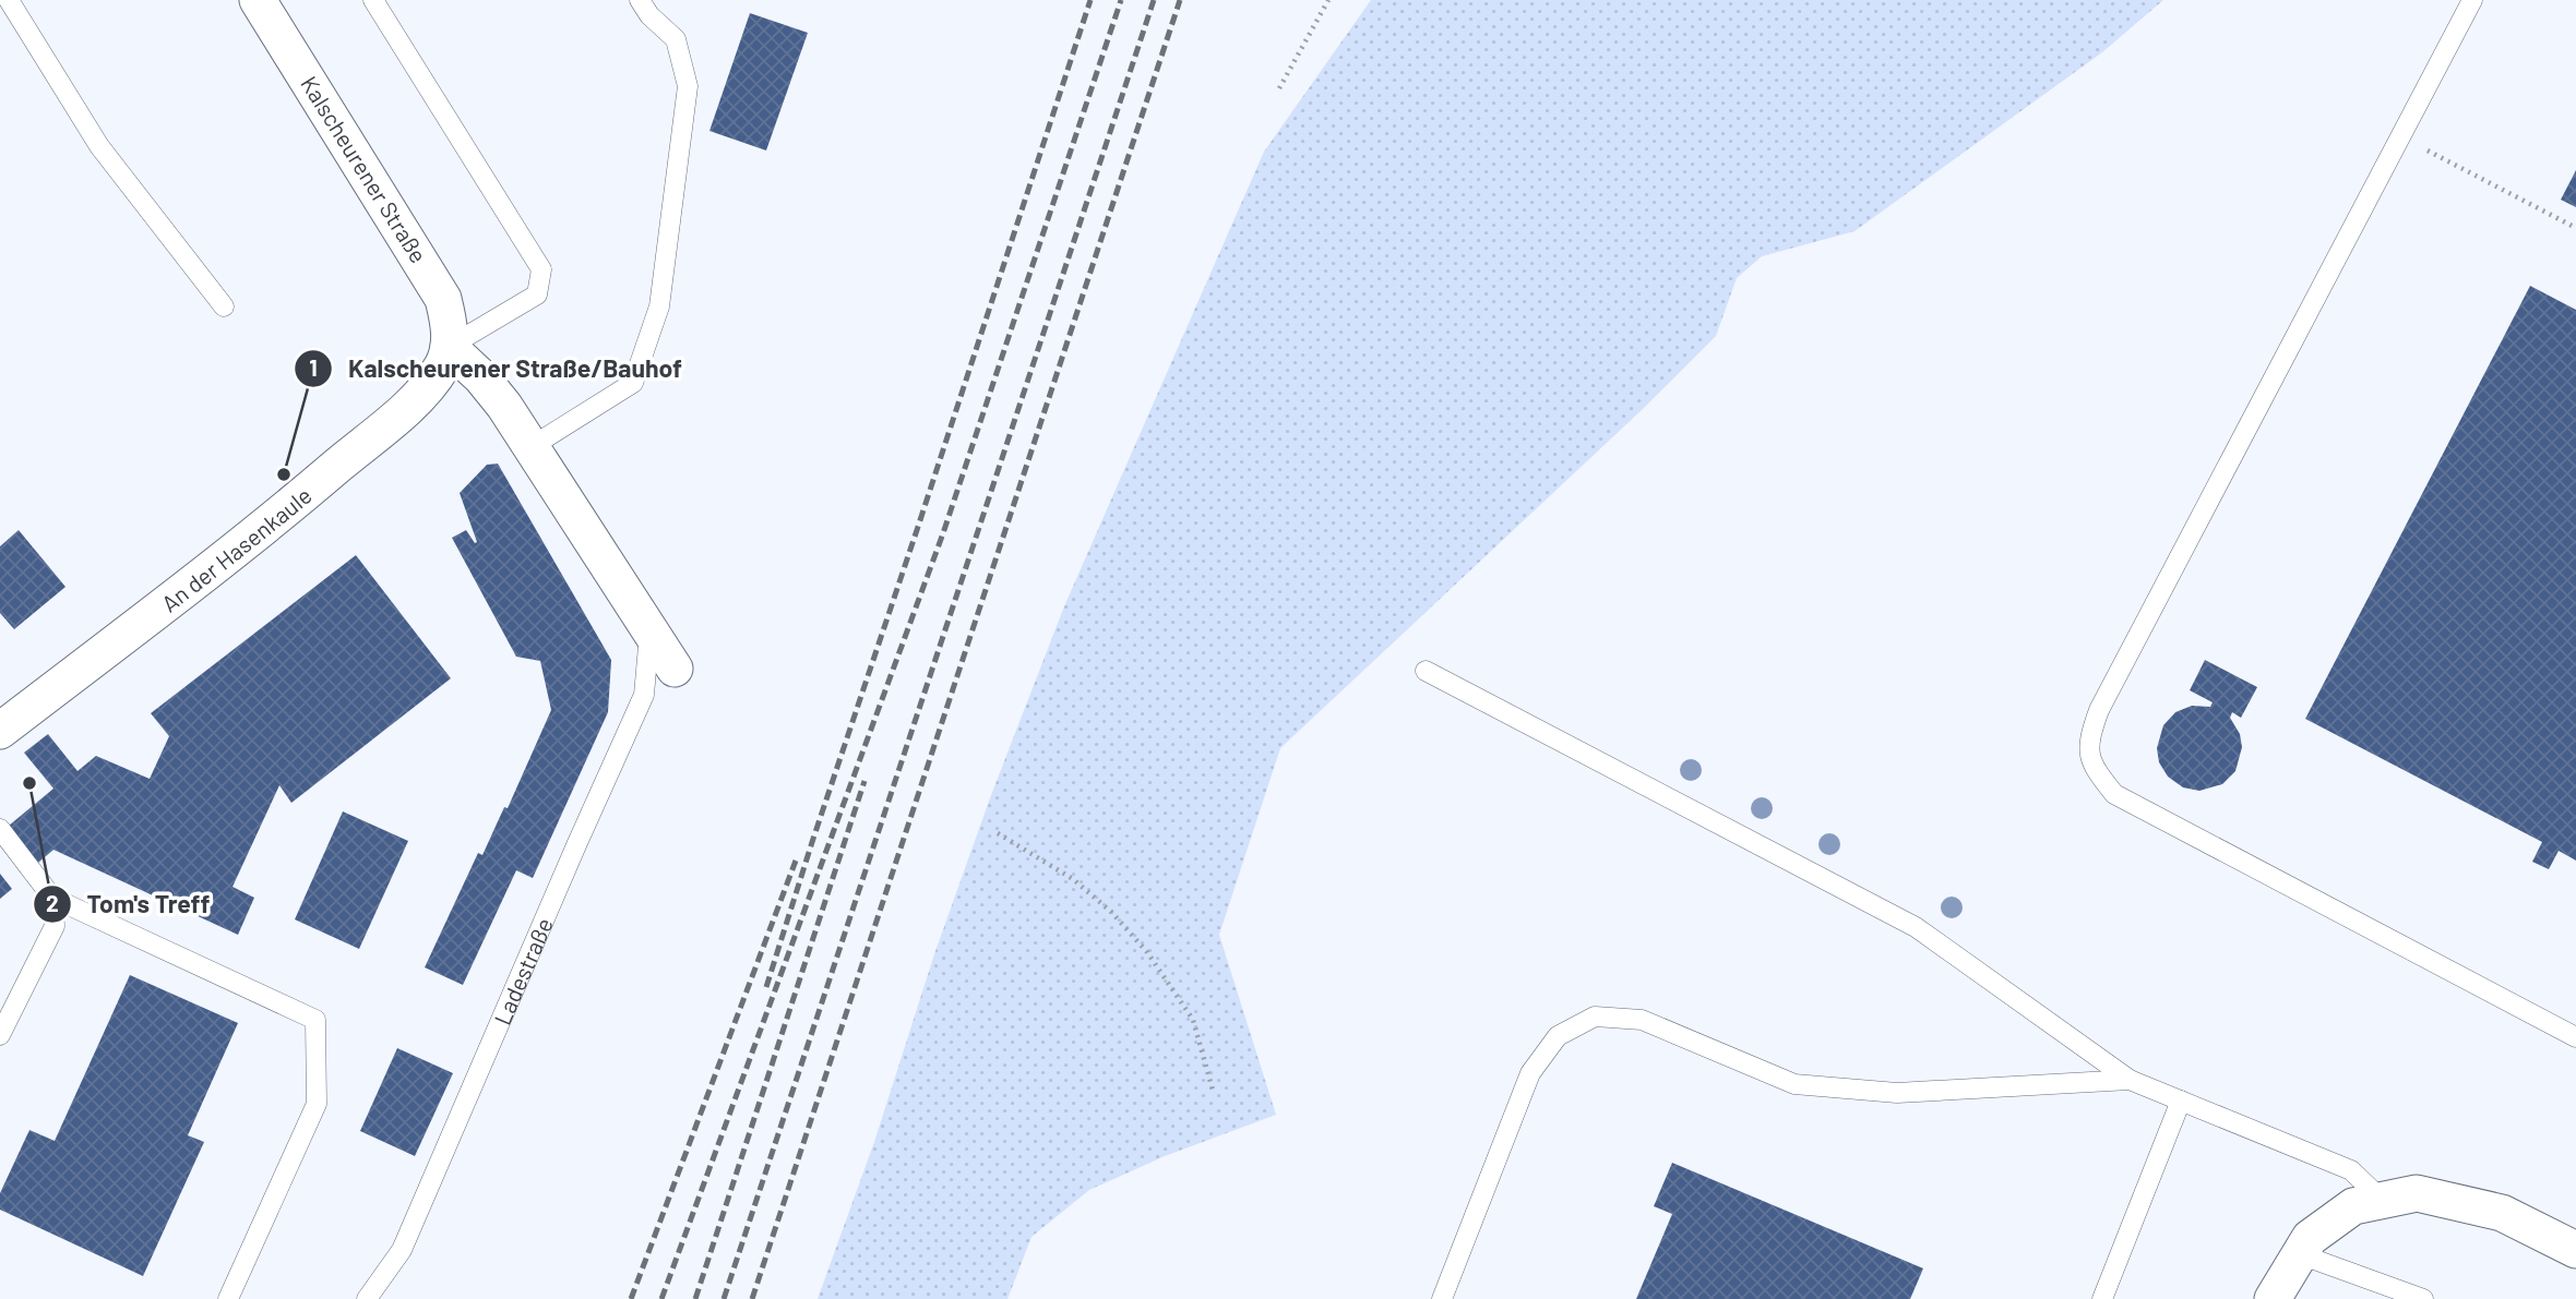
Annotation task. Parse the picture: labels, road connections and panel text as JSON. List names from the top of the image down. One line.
{"streets":{"street":["Kalscheurener Straße","An der Hasenkaule"],"lane":["Ladestraße"]},"crossings":[["Kalscheurener Straße","An der Hasenkaule"]],"places":["Kalscheurener Straße/Bauhof","Tom's Treff"]}
